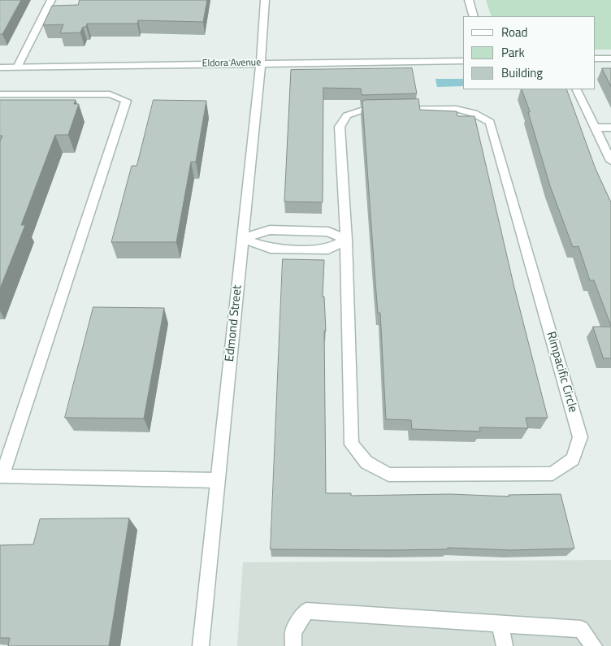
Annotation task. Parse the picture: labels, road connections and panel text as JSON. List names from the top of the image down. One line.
{"streets":{"street":["Eldora Avenue","Edmond Street","Rimpacific Circle"]},"crossings":[["Eldora Avenue","Edmond Street"]],"legend":["Road","Park","Building"]}
